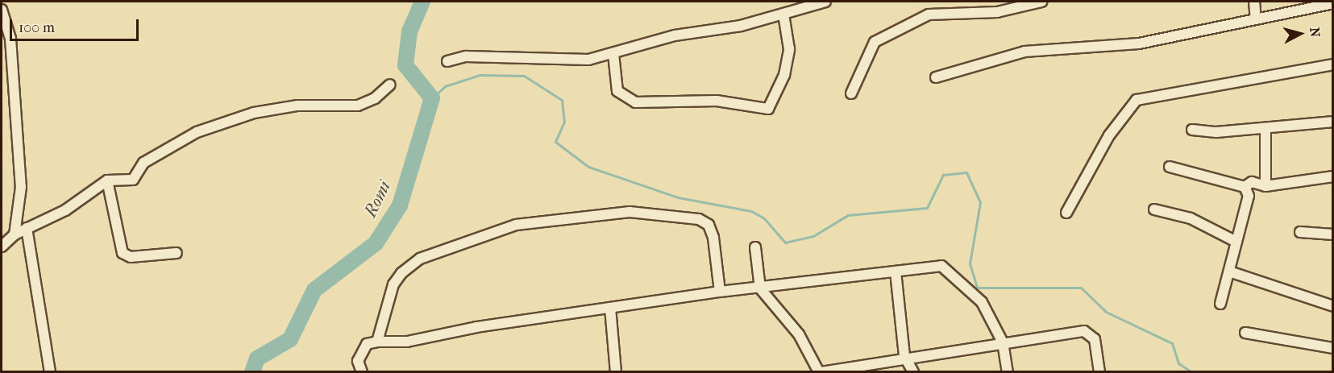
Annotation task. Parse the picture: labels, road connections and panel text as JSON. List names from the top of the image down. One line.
{"water":["Romi"],"scale_bar":"100 m","north":"right"}
